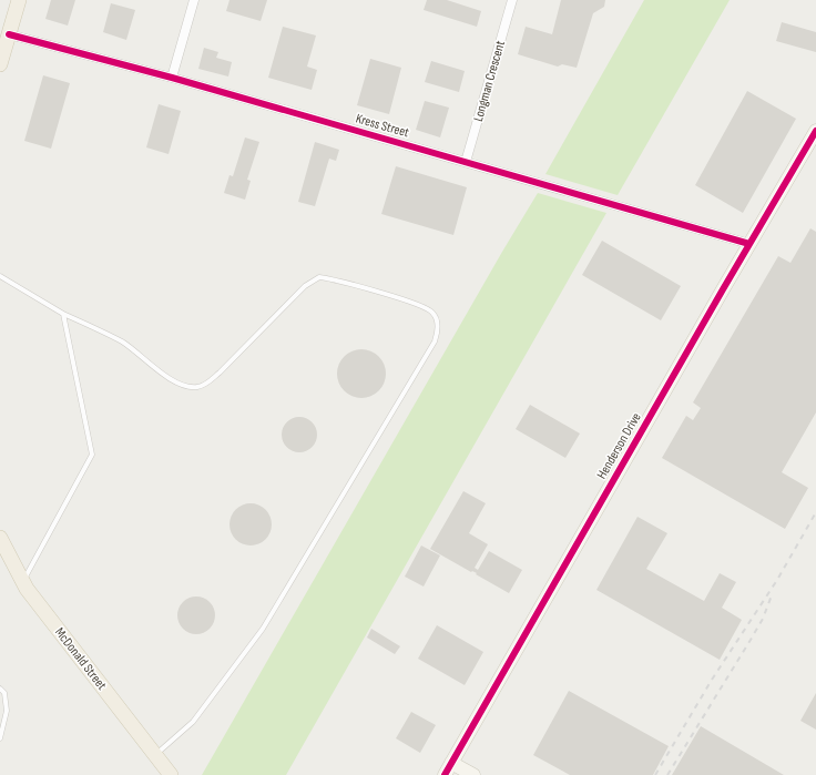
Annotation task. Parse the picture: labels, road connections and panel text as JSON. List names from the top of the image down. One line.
{"streets":{"main road":["McDonald Street"],"street":["Longman Crescent","Kress Street","Henderson Drive"]},"crossings":[["Longman Crescent","Kress Street"],["Kress Street","Henderson Drive"]]}
